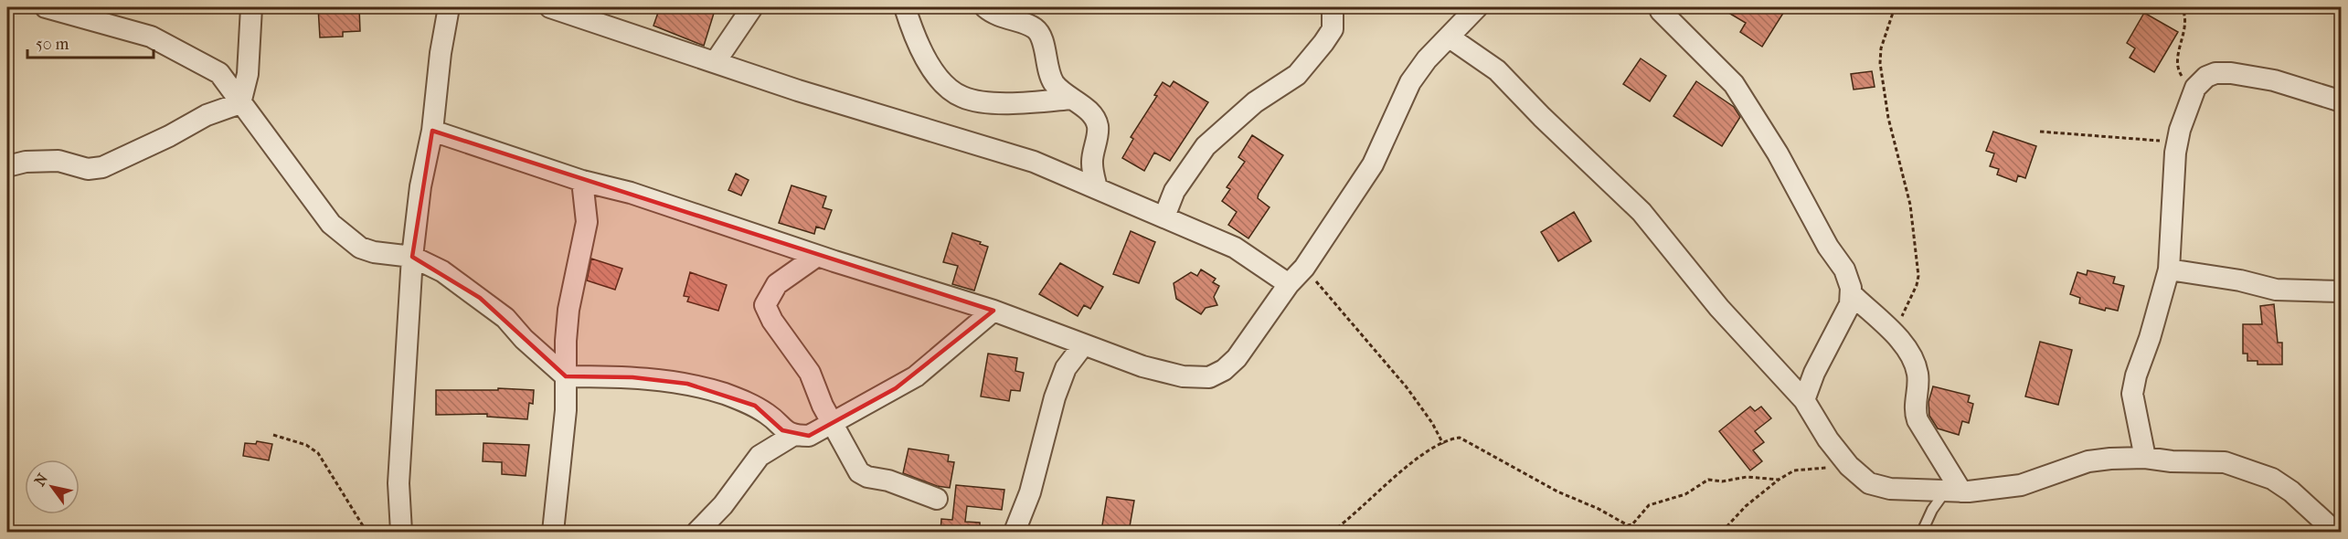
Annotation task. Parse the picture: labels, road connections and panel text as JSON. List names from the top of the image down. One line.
{"scale_bar":"50 m","north":"top left"}
